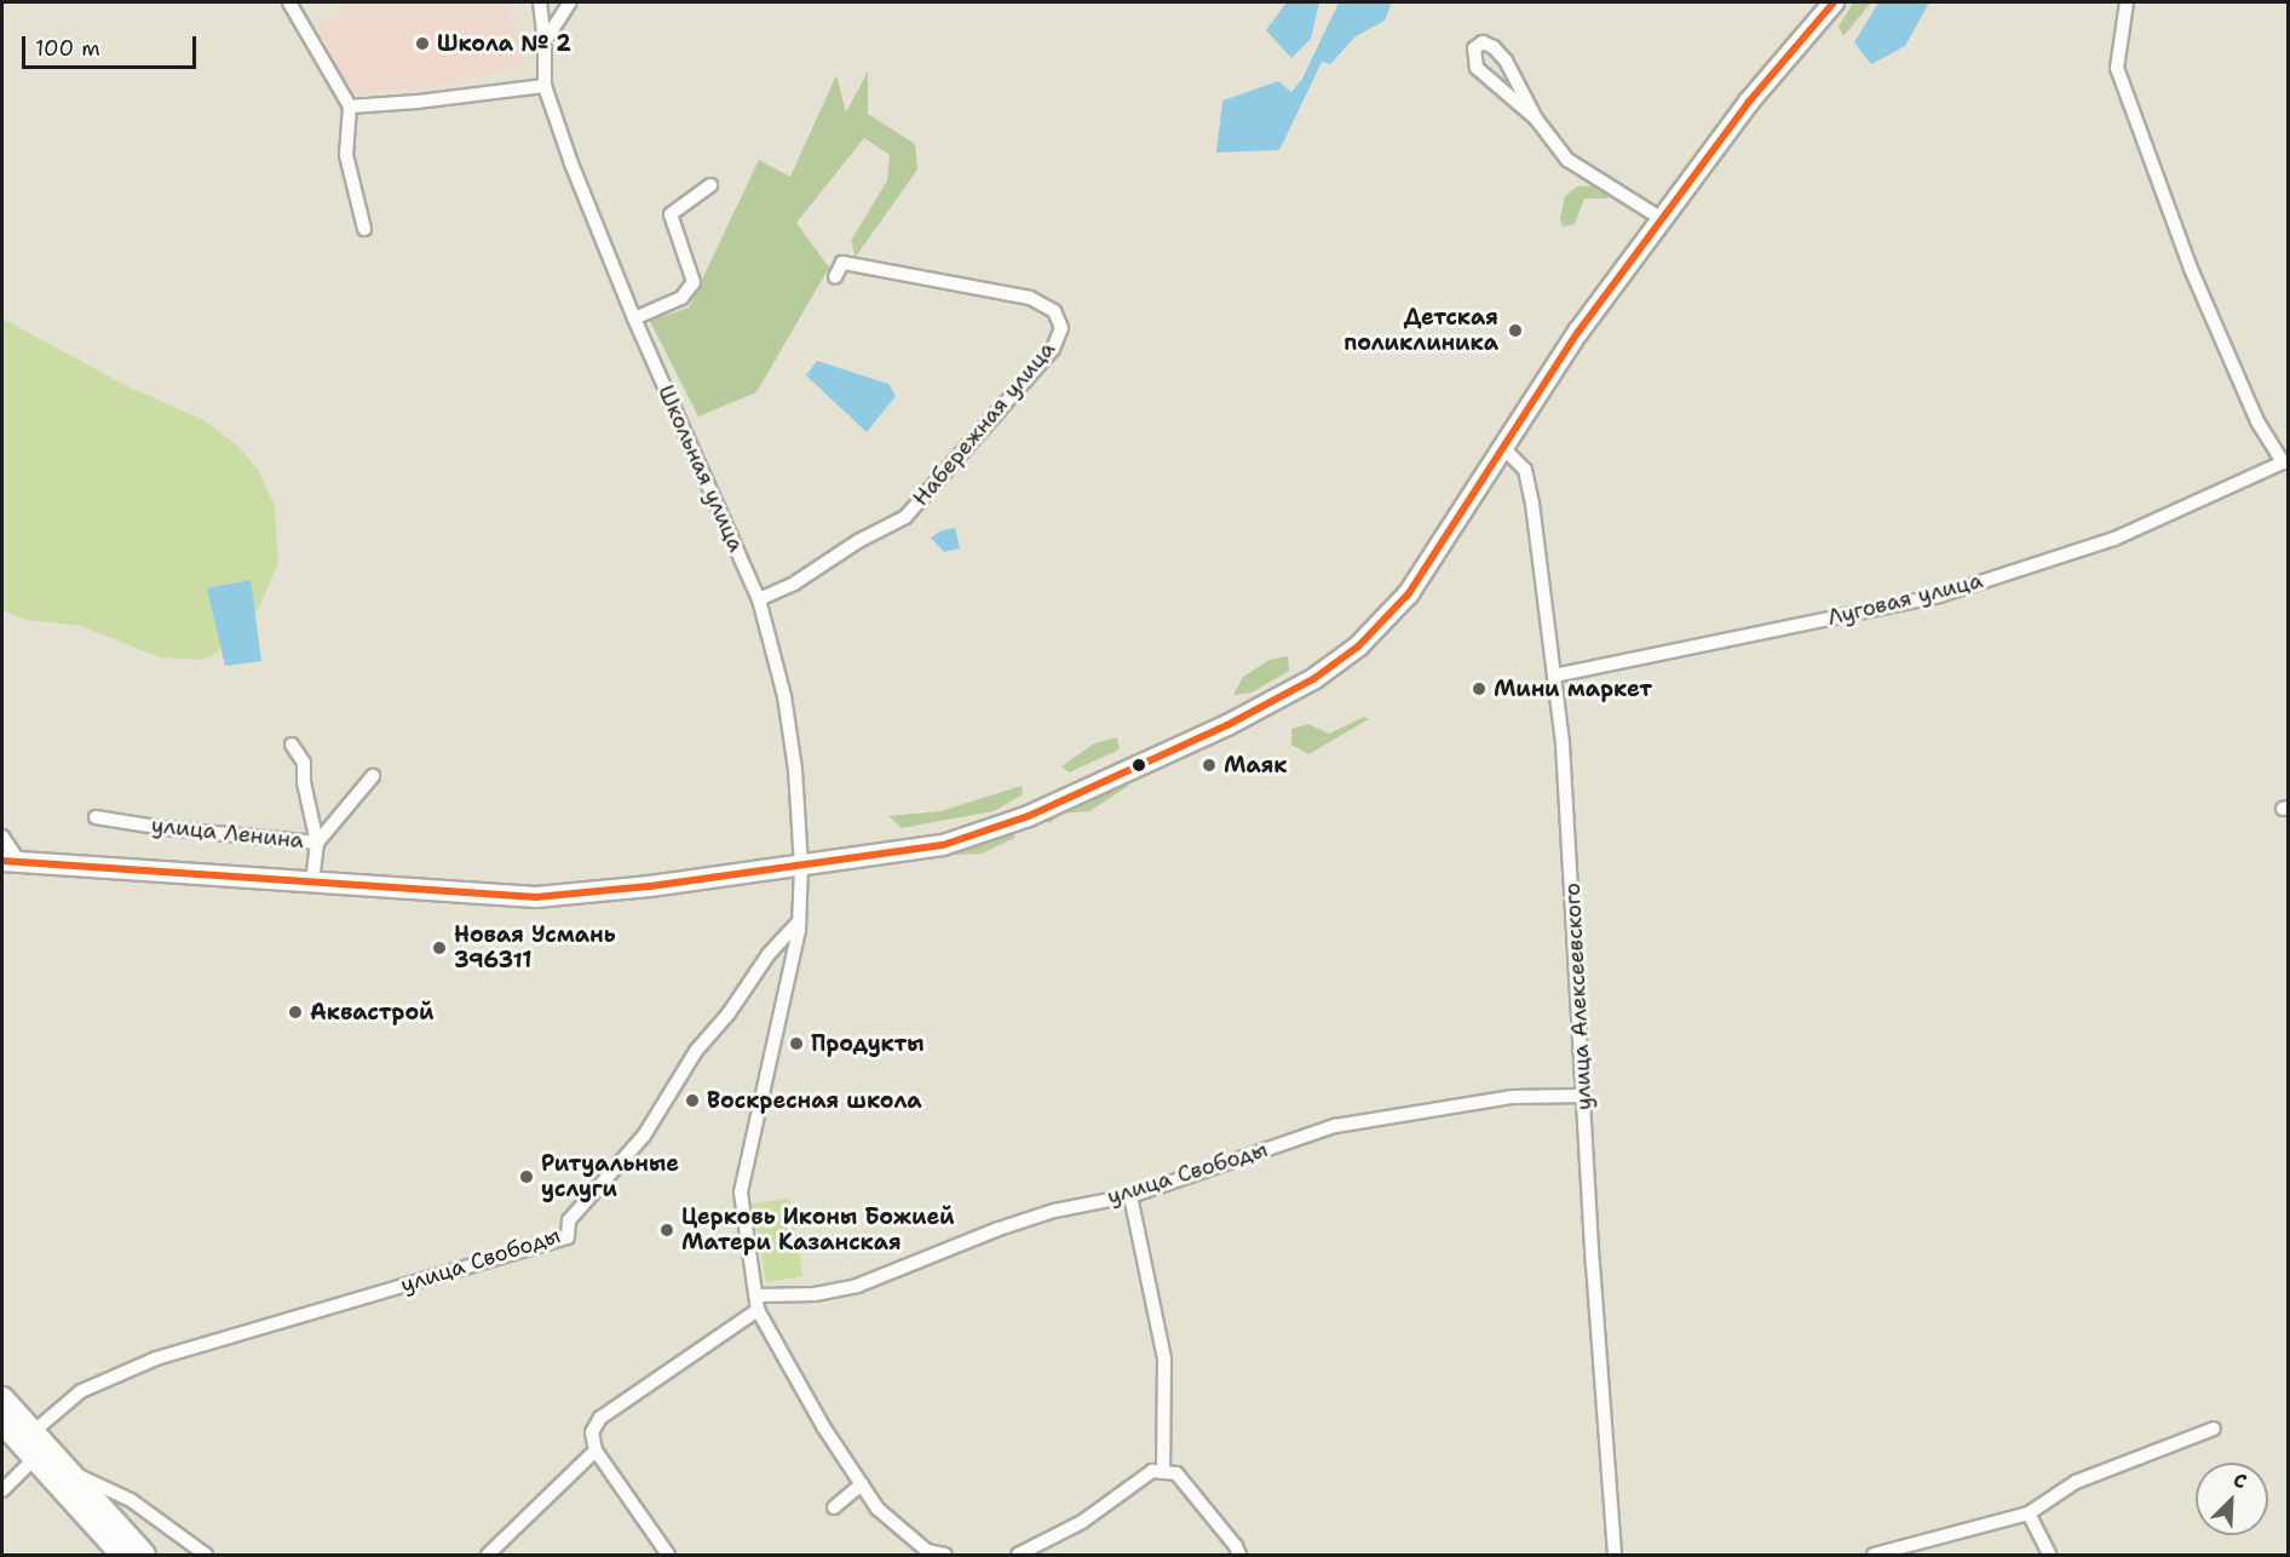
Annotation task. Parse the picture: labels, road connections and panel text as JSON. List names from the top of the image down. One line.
{"streets":{"main road":["улица Ленина"],"street":["Набережная улица","Школьная улица","Луговая улица","улица Алексеевского","улица Свободы"]},"crossings":[["Набережная улица","Школьная улица"],["Школьная улица","улица Ленина"],["Луговая улица","улица Алексеевского"],["улица Ленина","улица Алексеевского"],["улица Алексеевского","улица Свободы"]],"places":["Школа № 2","Детская поликлиника","Мини маркет","Маяк","Новая Усмань 396311","Аквастрой","Продукты","Воскресная школа","Ритуальные услуги","Церковь Иконы Божией Матери Казанская"],"scale_bar":"100 m","north":"top right"}
